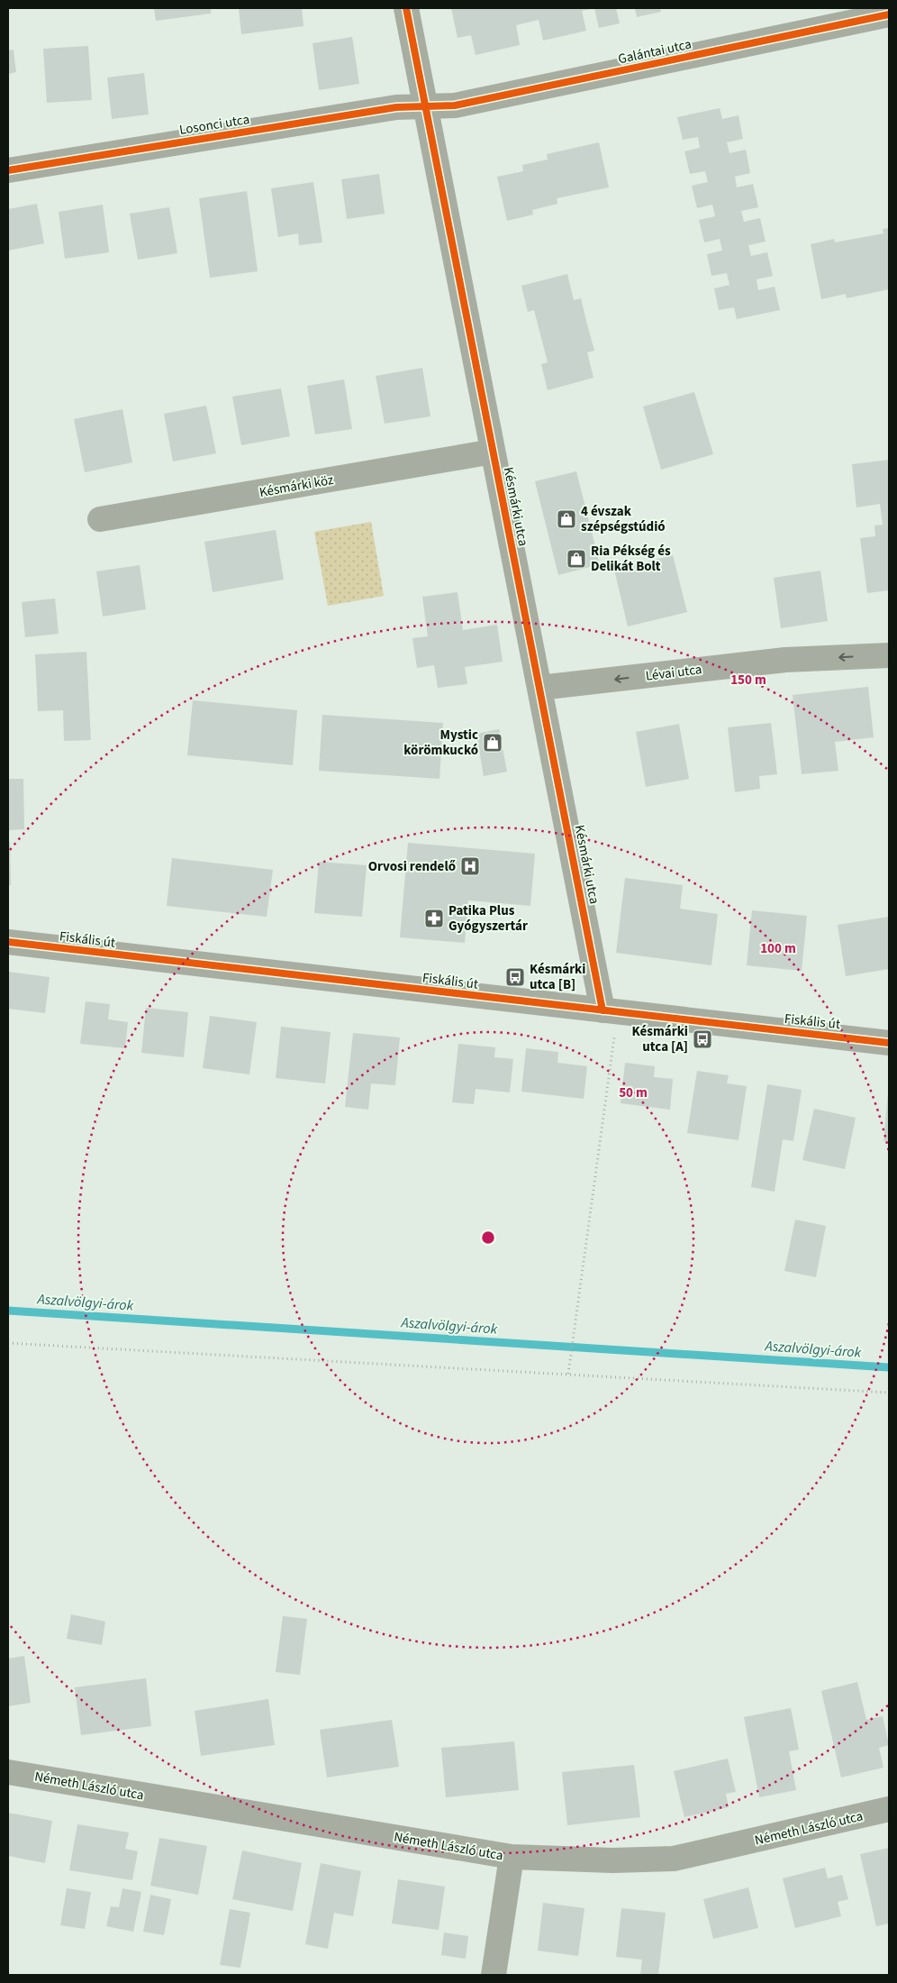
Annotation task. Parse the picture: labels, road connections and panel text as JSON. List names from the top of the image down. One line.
{"streets":{"street":["Galántai utca","Losonci utca","Késmárki köz","Késmárki utca","Lévai utca","Fiskális út","Németh László utca"]},"crossings":[["Galántai utca","Losonci utca"],["Galántai utca","Késmárki utca"],["Losonci utca","Késmárki utca"],["Késmárki köz","Késmárki utca"],["Késmárki utca","Lévai utca"],["Késmárki utca","Fiskális út"]],"one_way":["Lévai utca"],"water":["Aszalvölgyi-árok"],"places":{"shop":["4 évszak szépségstúdió","Ria Pékség és Delikát Bolt","Mystic körömkuckó"],"hospital":["Orvosi rendelő"],"pharmacy":["Patika Plus Gyógyszertár"],"bus stop":["Késmárki utca [B]","Késmárki utca [A]"]},"rings":["150 m","100 m","50 m"]}
